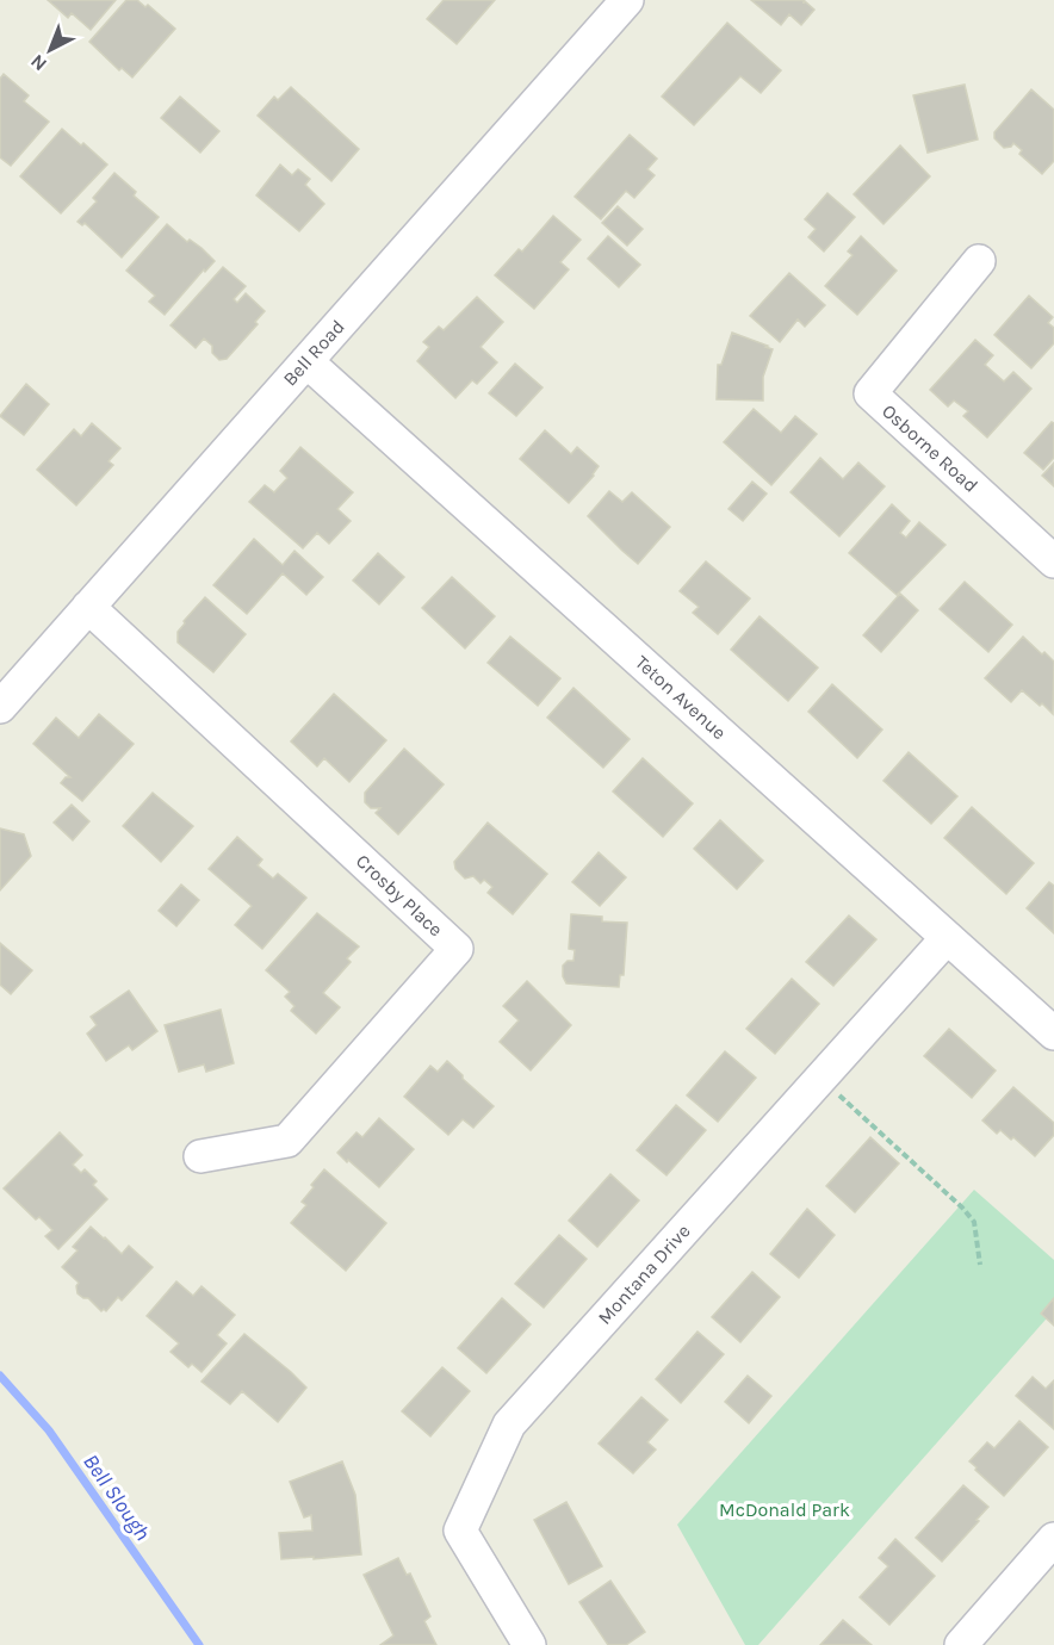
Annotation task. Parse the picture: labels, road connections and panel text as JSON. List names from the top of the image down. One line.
{"streets":{"street":["Bell Road","Osborne Road","Teton Avenue","Crosby Place","Montana Drive"]},"crossings":[["Bell Road","Teton Avenue"],["Bell Road","Crosby Place"],["Teton Avenue","Montana Drive"]],"water":["Bell Slough"],"parks":["McDonald Park"],"north":"bottom left"}
